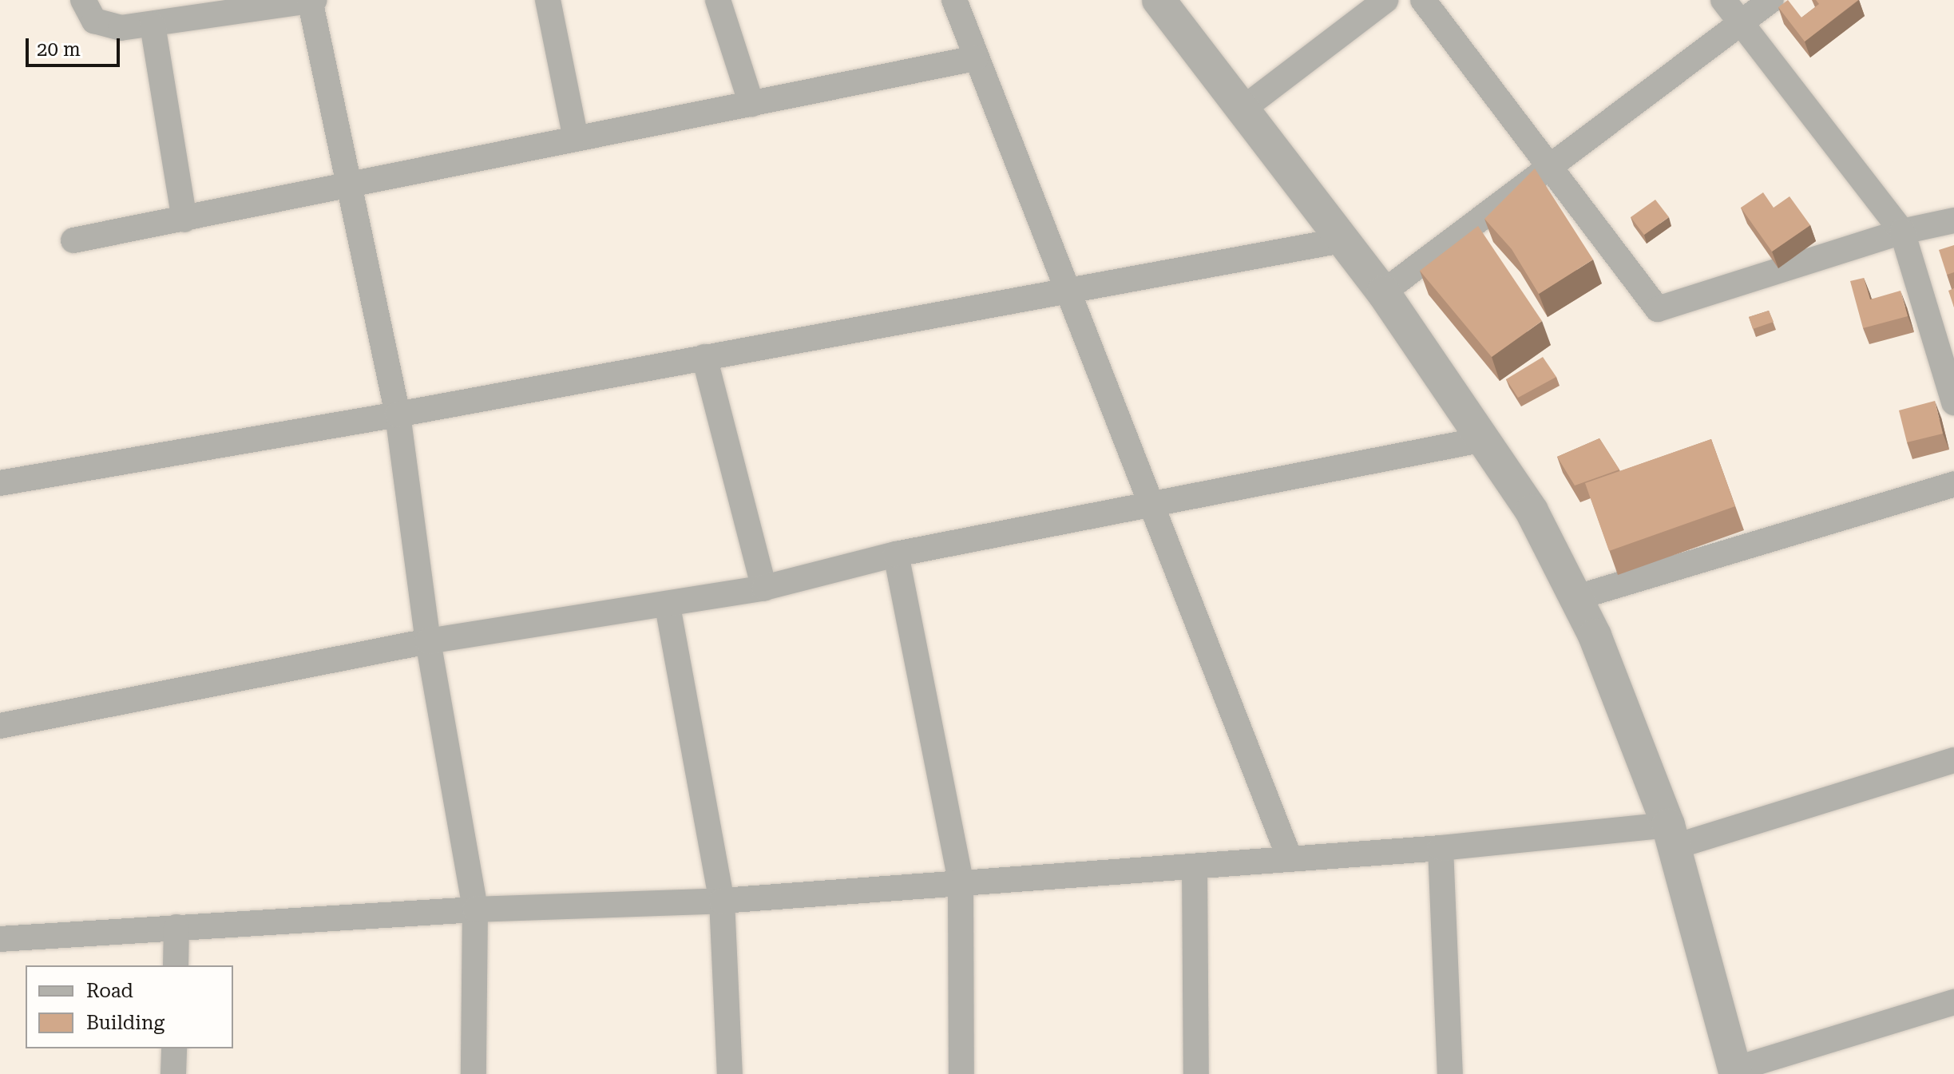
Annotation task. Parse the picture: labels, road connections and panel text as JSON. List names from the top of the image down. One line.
{"legend":["Road","Building"],"scale_bar":"20 m"}
